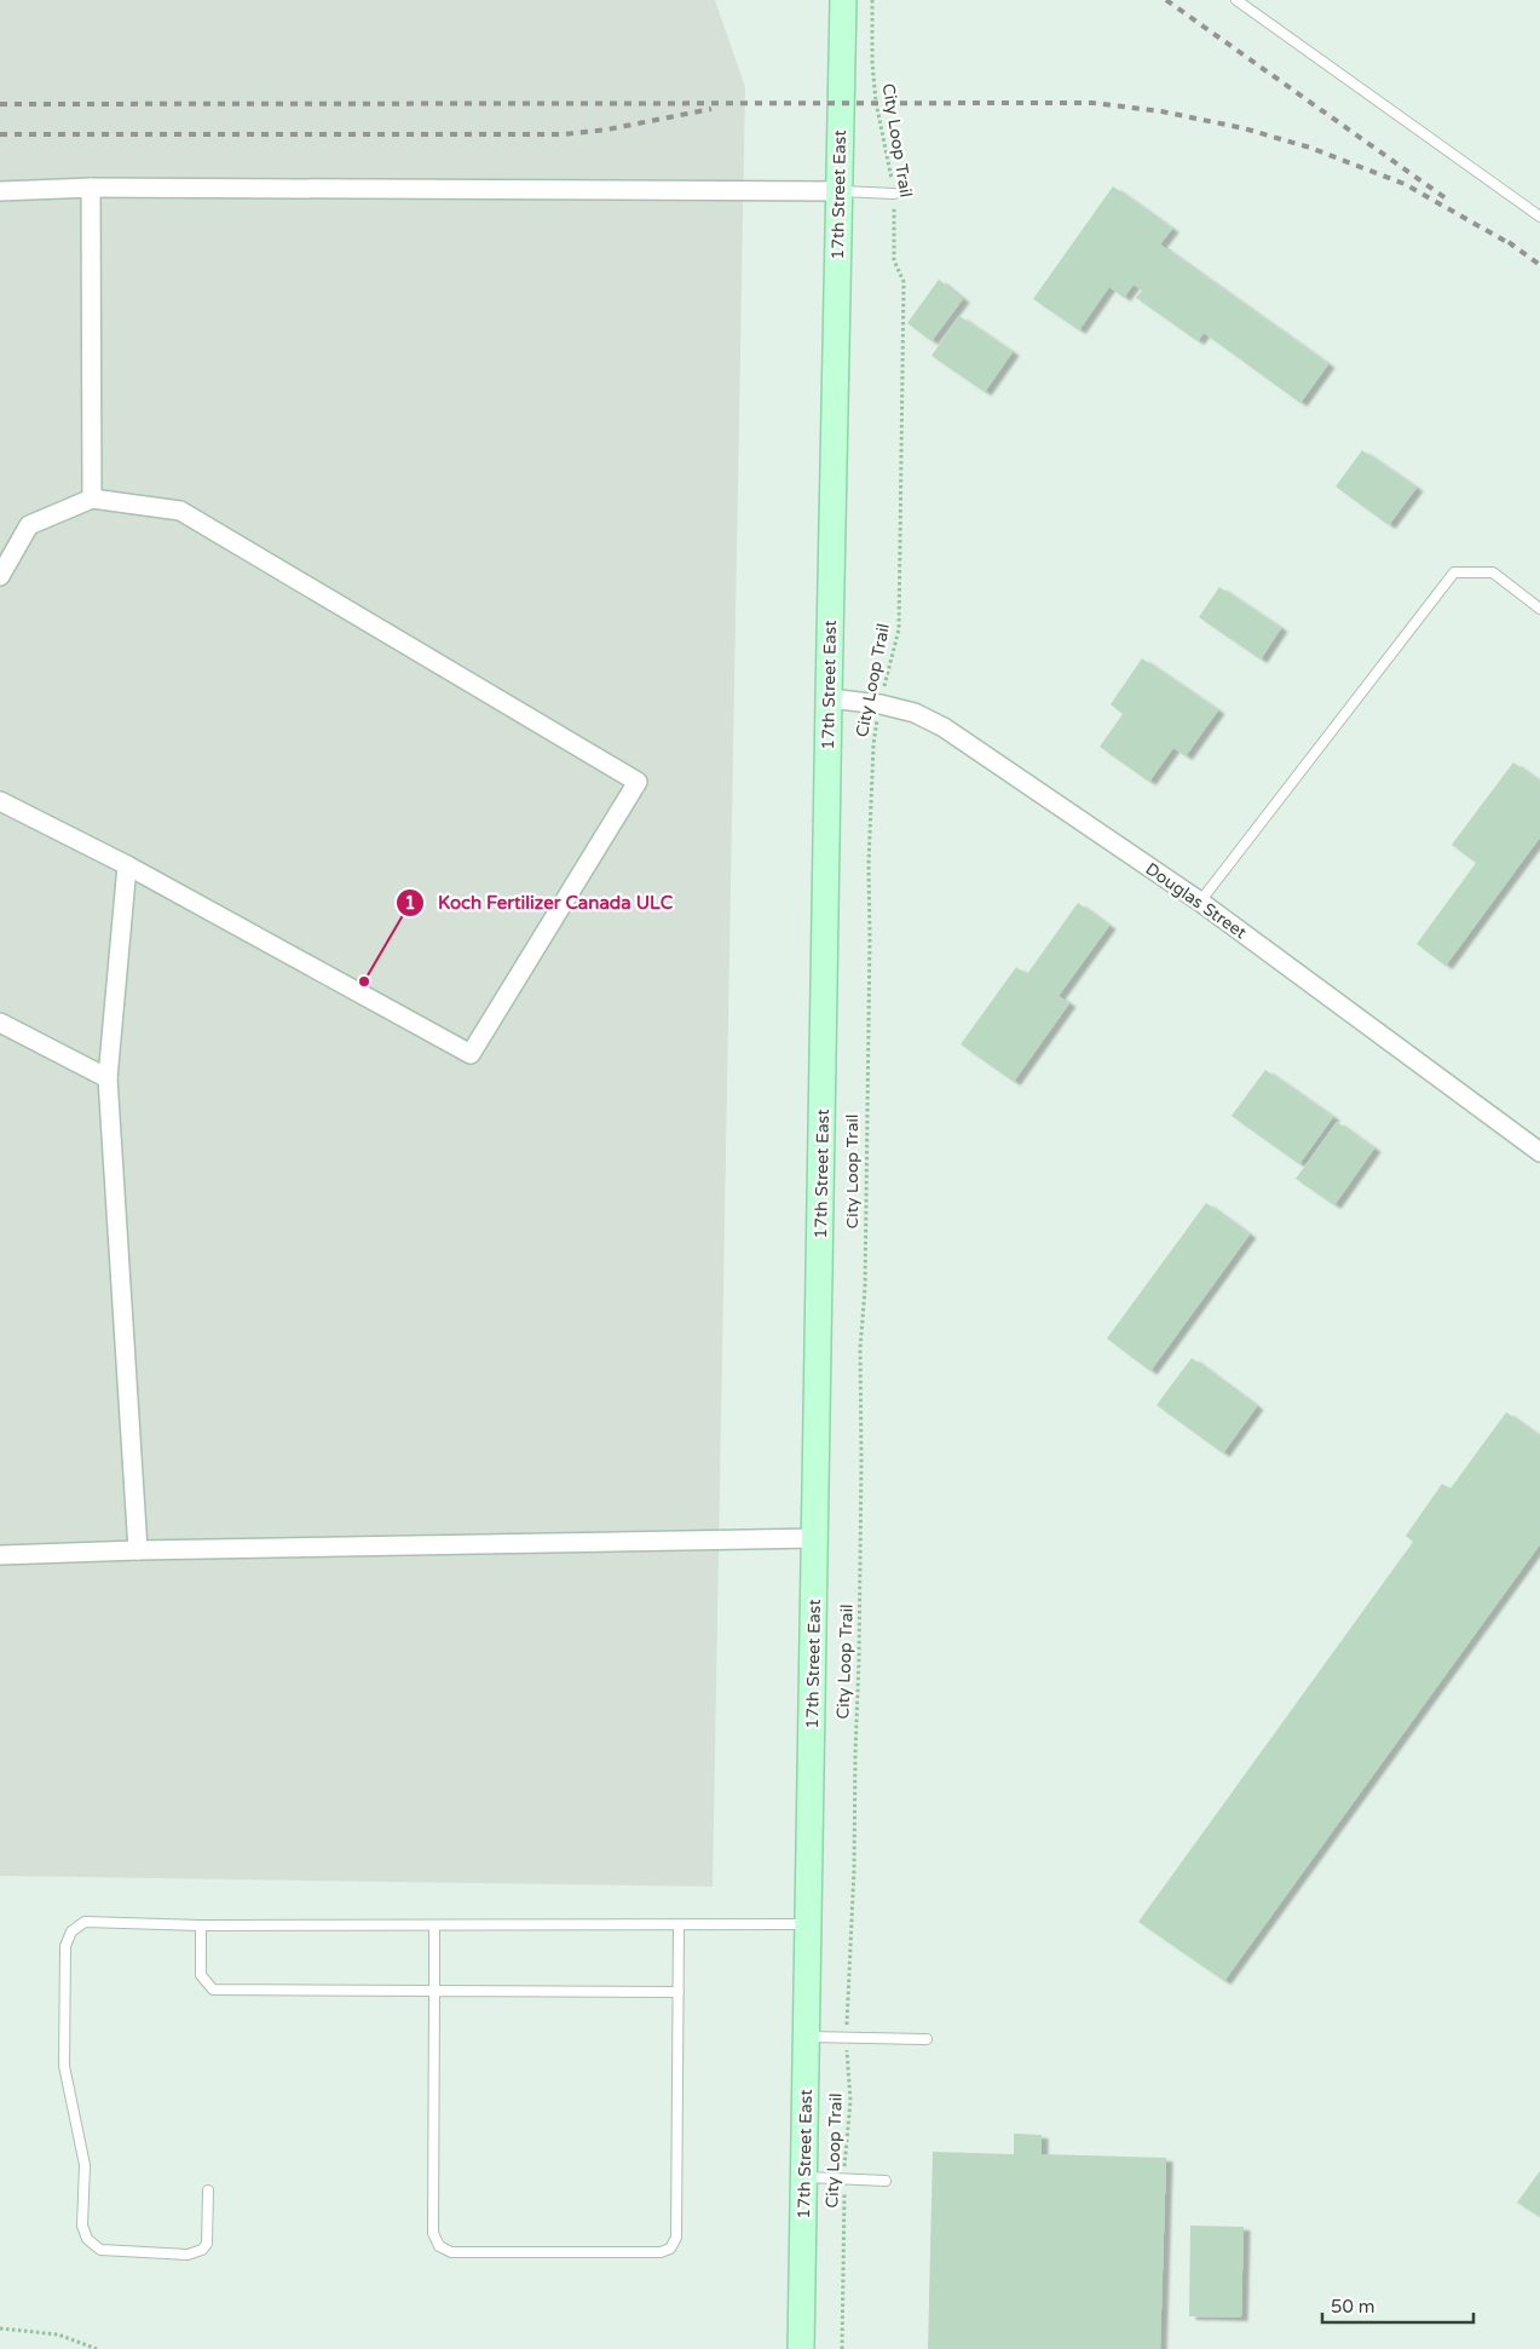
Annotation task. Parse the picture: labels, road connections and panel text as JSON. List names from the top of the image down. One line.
{"streets":{"main road":["17th Street East"],"street":["Douglas Street"],"path":["City Loop Trail"]},"crossings":[["City Loop Trail","Douglas Street"],["17th Street East","Douglas Street"]],"places":["Koch Fertilizer Canada ULC"],"scale_bar":"50 m"}
